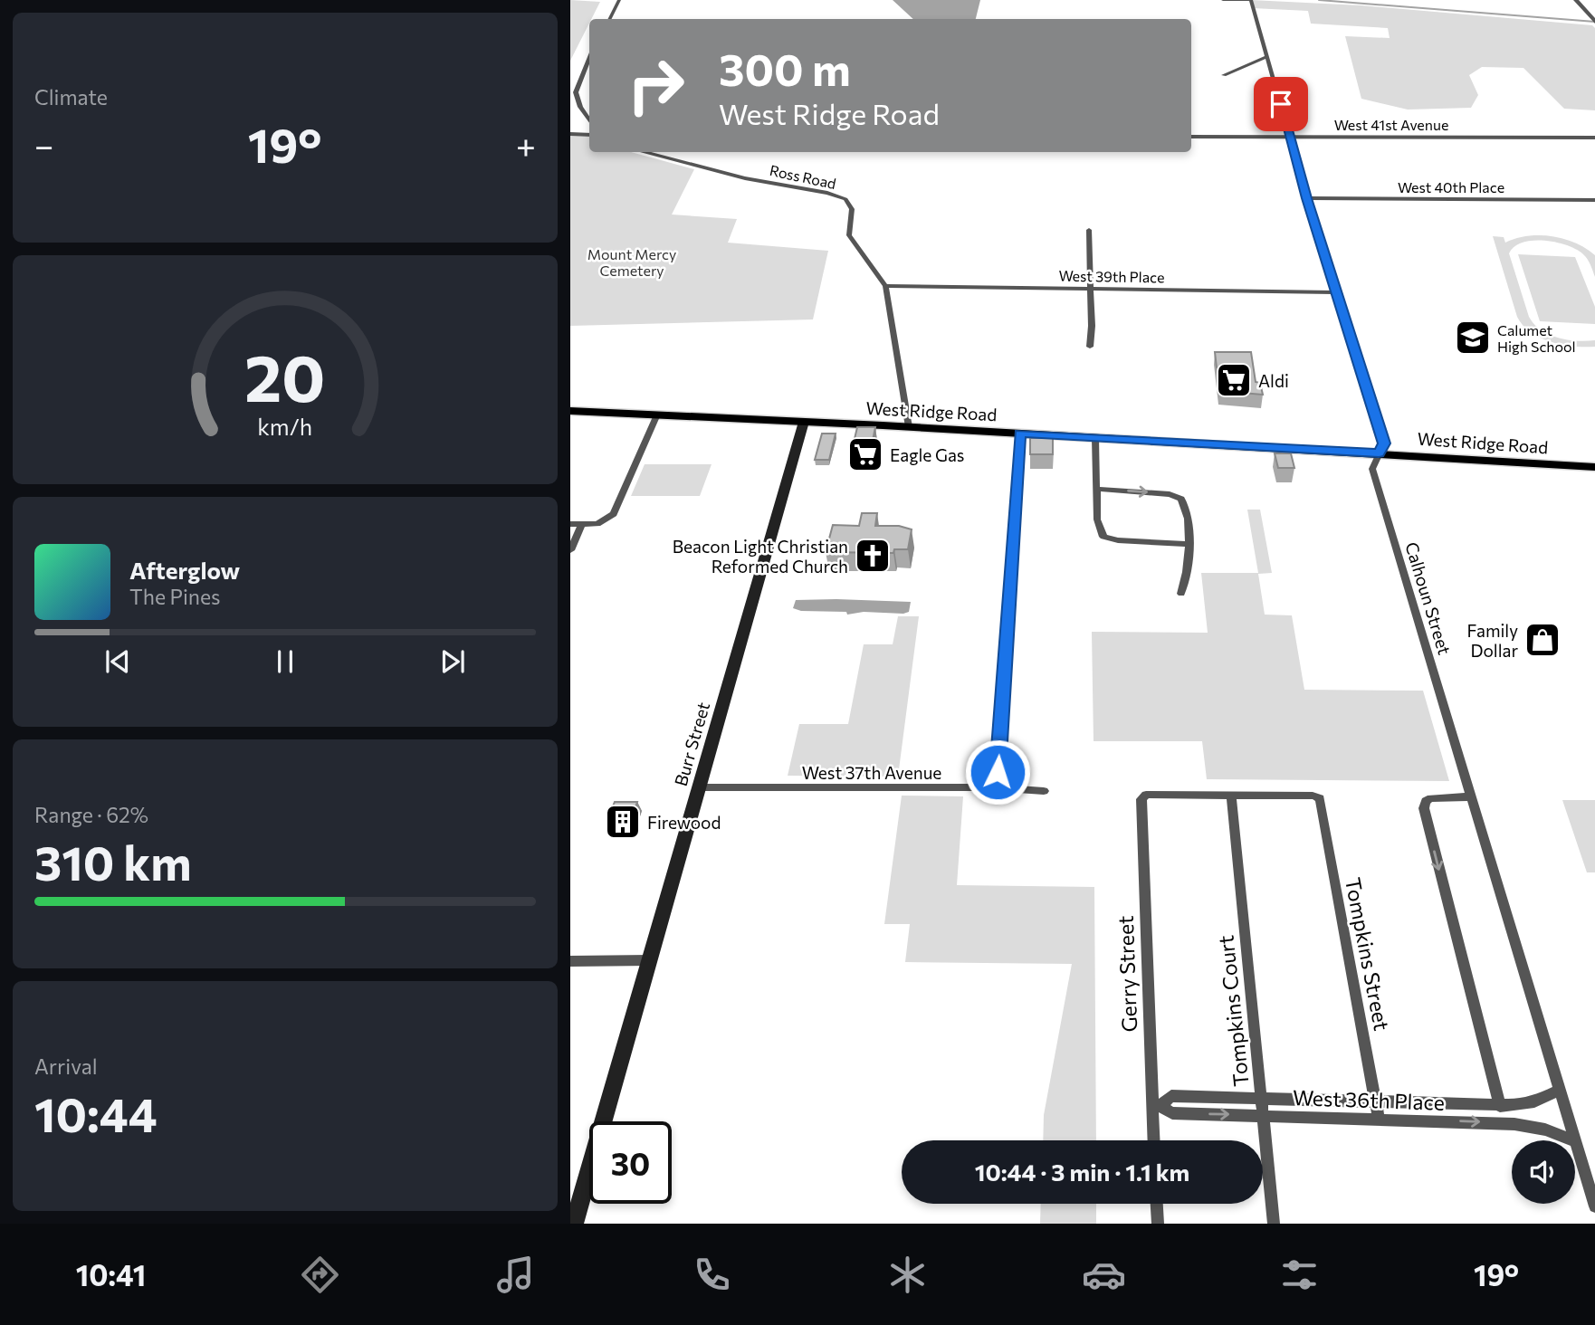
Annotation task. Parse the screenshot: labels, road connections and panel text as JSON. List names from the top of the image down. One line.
{"streets":{"main road":["West Ridge Road","Burr Street"],"street":["West 41st Avenue","Ross Road","West 40th Place","West 39th Place","Calhoun Street","West 37th Avenue","Tompkins Street","Gerry Street","Tompkins Court","West 36th Place"]},"crossings":[["West 41st Avenue","Calhoun Street"],["Ross Road","West 39th Place"],["Ross Road","West Ridge Road"],["West 40th Place","Calhoun Street"],["West 39th Place","Calhoun Street"],["West Ridge Road","Calhoun Street"],["West Ridge Road","Burr Street"],["Calhoun Street","West 36th Place"],["Burr Street","West 37th Avenue"],["Tompkins Street","Gerry Street"],["Tompkins Street","Tompkins Court"],["Tompkins Street","West 36th Place"],["Gerry Street","Tompkins Court"],["Gerry Street","West 36th Place"],["Tompkins Court","West 36th Place"]],"parks":["Mount Mercy Cemetery"],"places":{"school or university":["Calumet High School"],"supermarket":["Aldi","Eagle Gas"],"church":["Beacon Light Christian Reformed Church"],"shop":["Family Dollar"],"building":["Firewood"]},"page":{"tile":["Climate",["Range · 62%","310 km"],["Arrival","10:44"]],"turn":["300 m","West Ridge Road"],"heat":["−","19°","+"],"song":["Afterglow","The Pines"],"limit":"30","trip":"10:44 · 3 min · 1.1 km","tabs":["10:41","19°"],"gauge":["20","km/h"]}}
